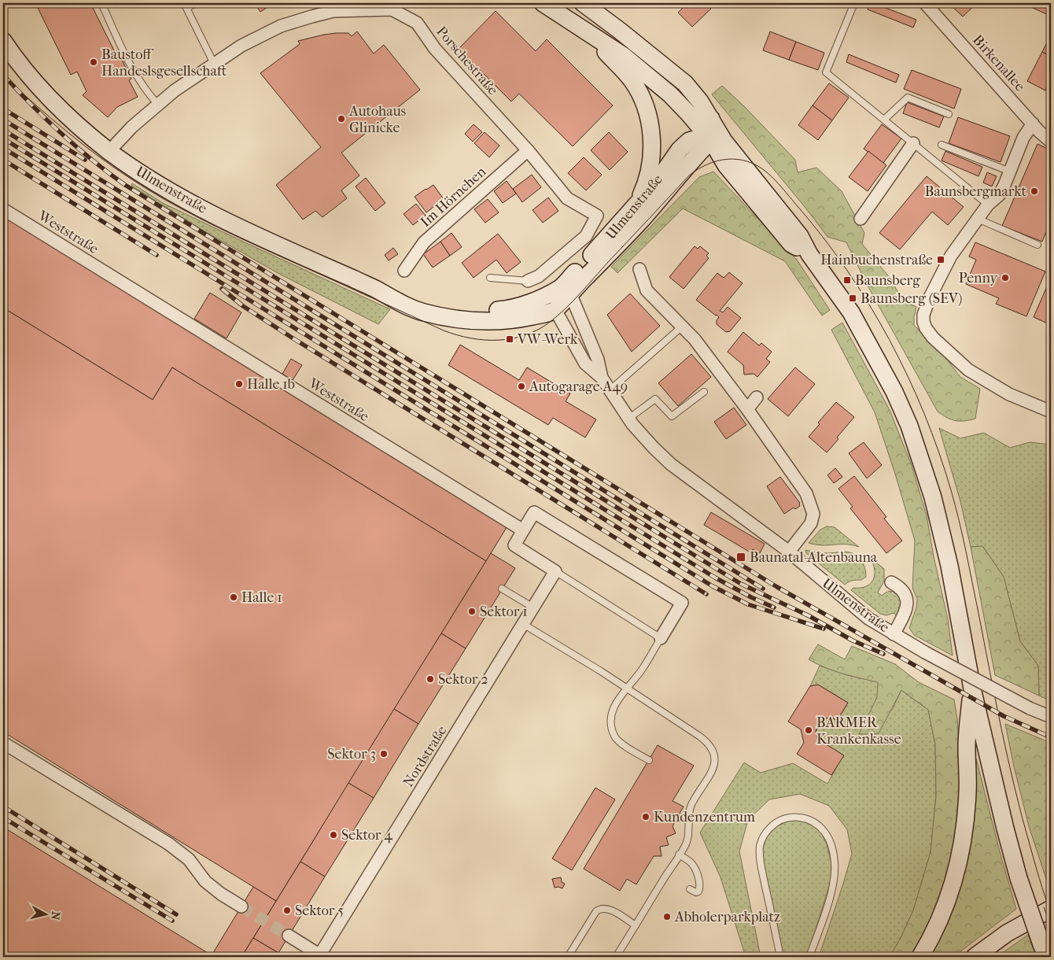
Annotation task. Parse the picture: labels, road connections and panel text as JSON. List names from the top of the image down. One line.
{"streets":{"main road":["Ulmenstraße"],"street":["Porschestraße","Birkenallee","Im Hörnchen","Weststraße","Nordstraße"]},"crossings":[["Porschestraße","Ulmenstraße"],["Porschestraße","Im Hörnchen"]],"places":{"other":["Baustoff Handeslsgesellschaft","Autohaus Glinicke","Baunsbergmarkt","Penny","Halle 1b","Autogarage A49","Halle 1","Sektor 1","Sektor 2","BARMER Krankenkasse","Sektor 3","Kundenzentrum","Sektor 4","Sektor 5","Abholerparkplatz"],"transit":["Hainbuchenstraße","Baunsberg","Baunsberg (SEV)","VW-Werk","Baunatal-Altenbauna"]},"north":"right"}
